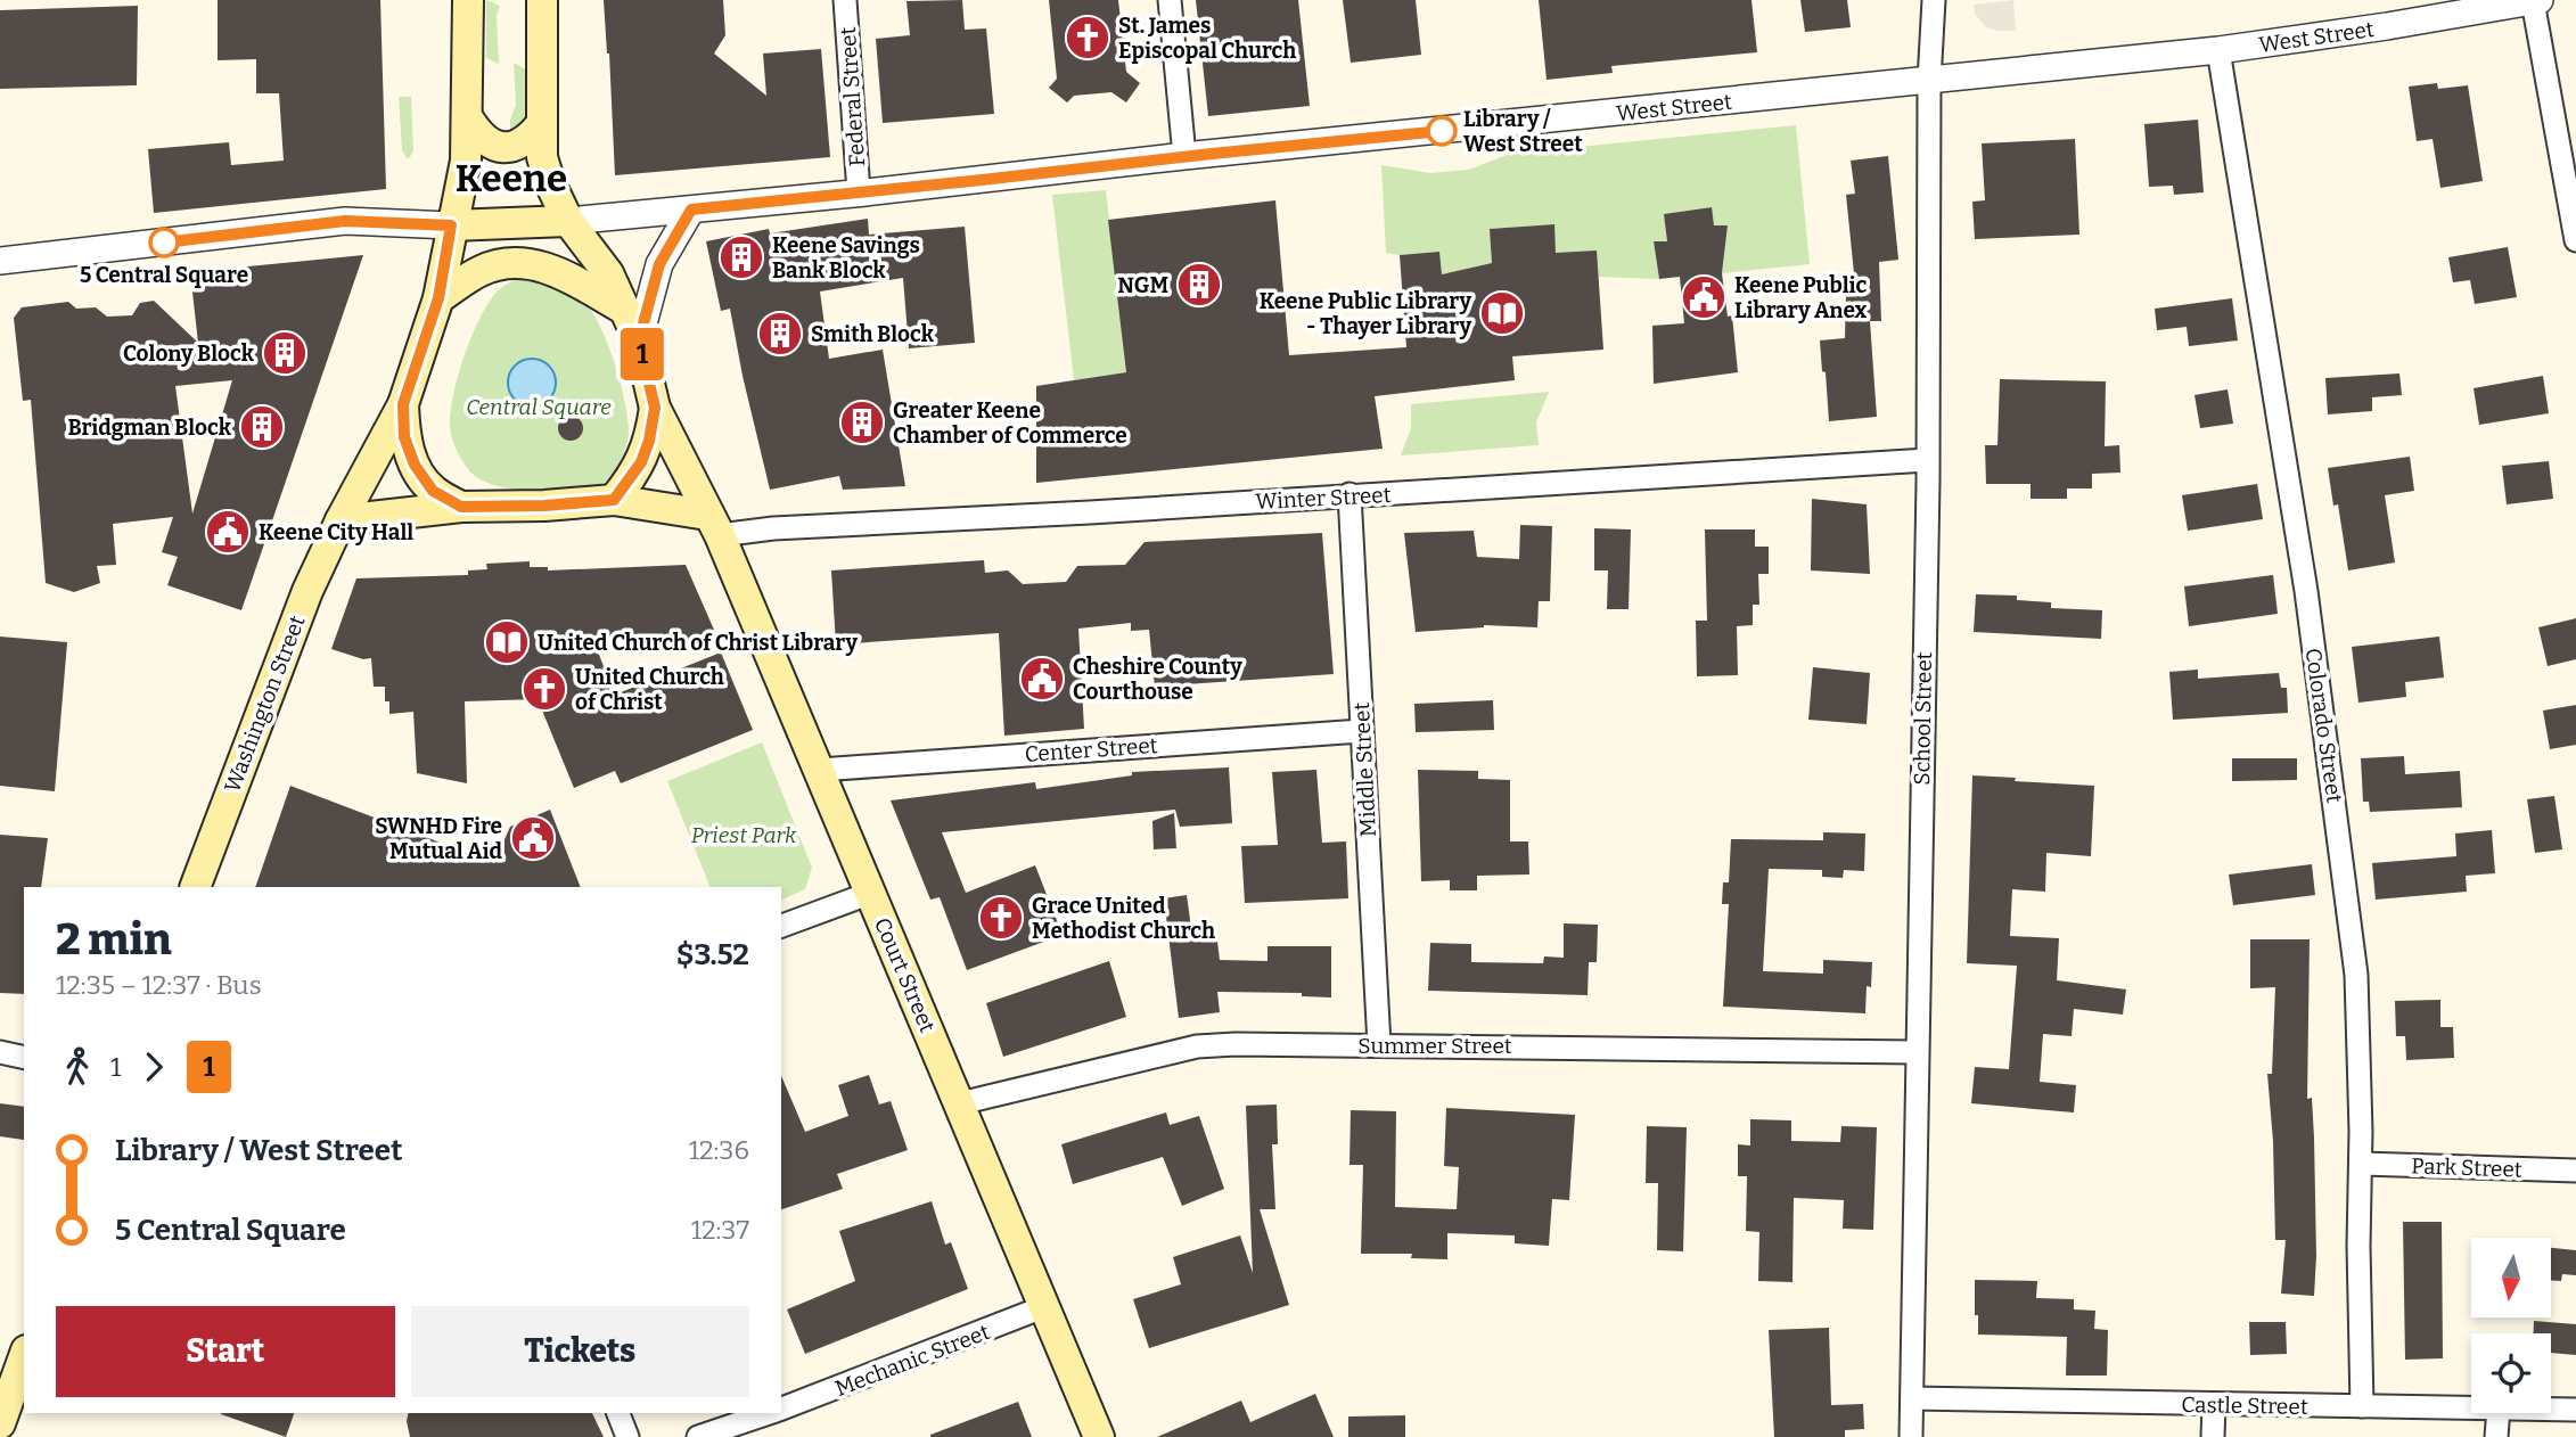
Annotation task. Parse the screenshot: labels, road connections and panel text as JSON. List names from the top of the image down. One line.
{"streets":{"main road":["Washington Street","Court Street"],"street":["West Street","Federal Street","Winter Street","School Street","Colorado Street","Center Street","Middle Street","Summer Street","Park Street","Mechanic Street","Castle Street"]},"crossings":[["West Street","Federal Street"],["West Street","School Street"],["West Street","Colorado Street"],["Winter Street","School Street"],["Winter Street","Middle Street"],["Winter Street","Court Street"],["School Street","Summer Street"],["School Street","Castle Street"],["Colorado Street","Park Street"],["Colorado Street","Castle Street"],["Center Street","Middle Street"],["Center Street","Court Street"],["Middle Street","Summer Street"],["Court Street","Summer Street"],["Court Street","Mechanic Street"]],"districts":["Keene"],"parks":["Central Square","Priest Park"],"places":{"church":["St. James Episcopal Church","United Church of Christ","Grace United Methodist Church"],"other":["Library / West Street","5 Central Square"],"building":["Keene Savings Bank Block","NGM","Smith Block","Colony Block","Greater Keene Chamber of Commerce","Bridgman Block"],"public building":["Keene Public Library Anex","Keene City Hall","Cheshire County Courthouse","SWNHD Fire Mutual Aid"],"library":["Keene Public Library - Thayer Library","United Church of Christ Library"]},"lines":["bus line 1"],"north":"bottom","page":{"on_map":"1","heading":["2 min","12:35 – 12:37 · Bus","$3.52"],"legs":["1","1"],"list":[{"name":"Library / West Street","value":"12:36"},{"name":"5 Central Square","value":"12:37"}],"buttons":["Start","Tickets"]}}
